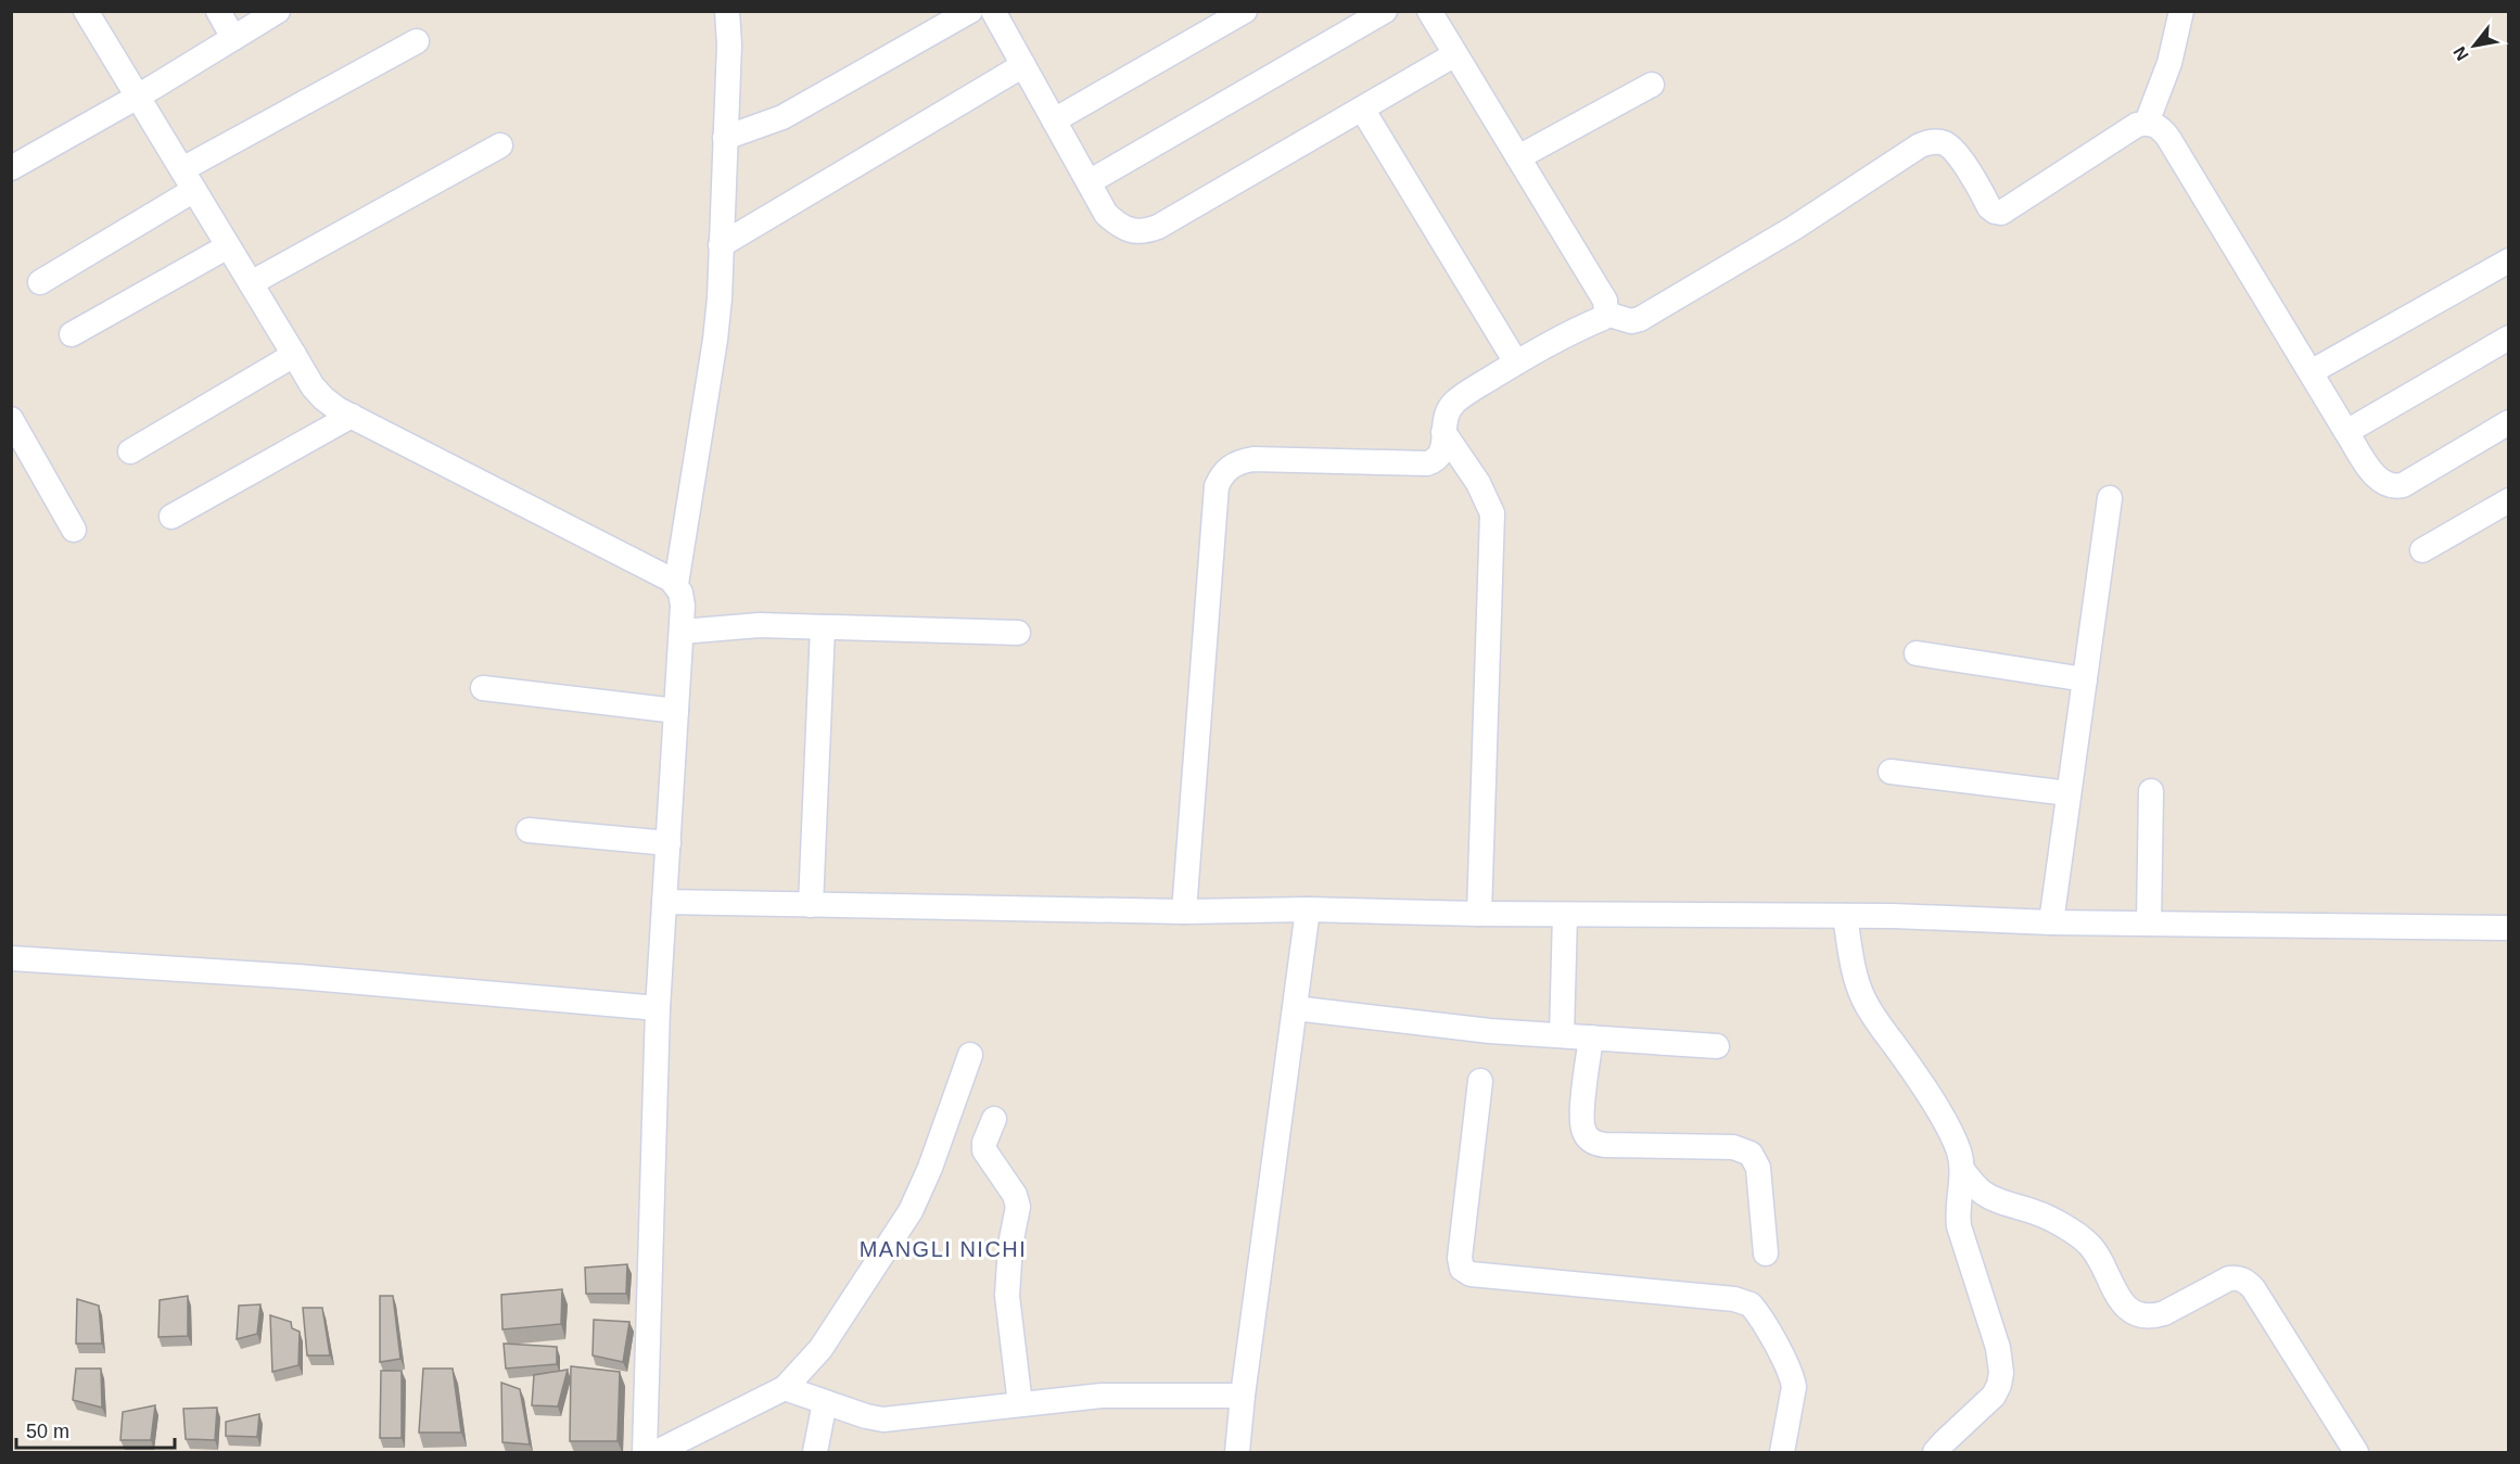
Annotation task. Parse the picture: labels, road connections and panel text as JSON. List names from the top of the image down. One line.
{"districts":["MANGLI NICHI"],"scale_bar":"50 m","north":"bottom left"}
